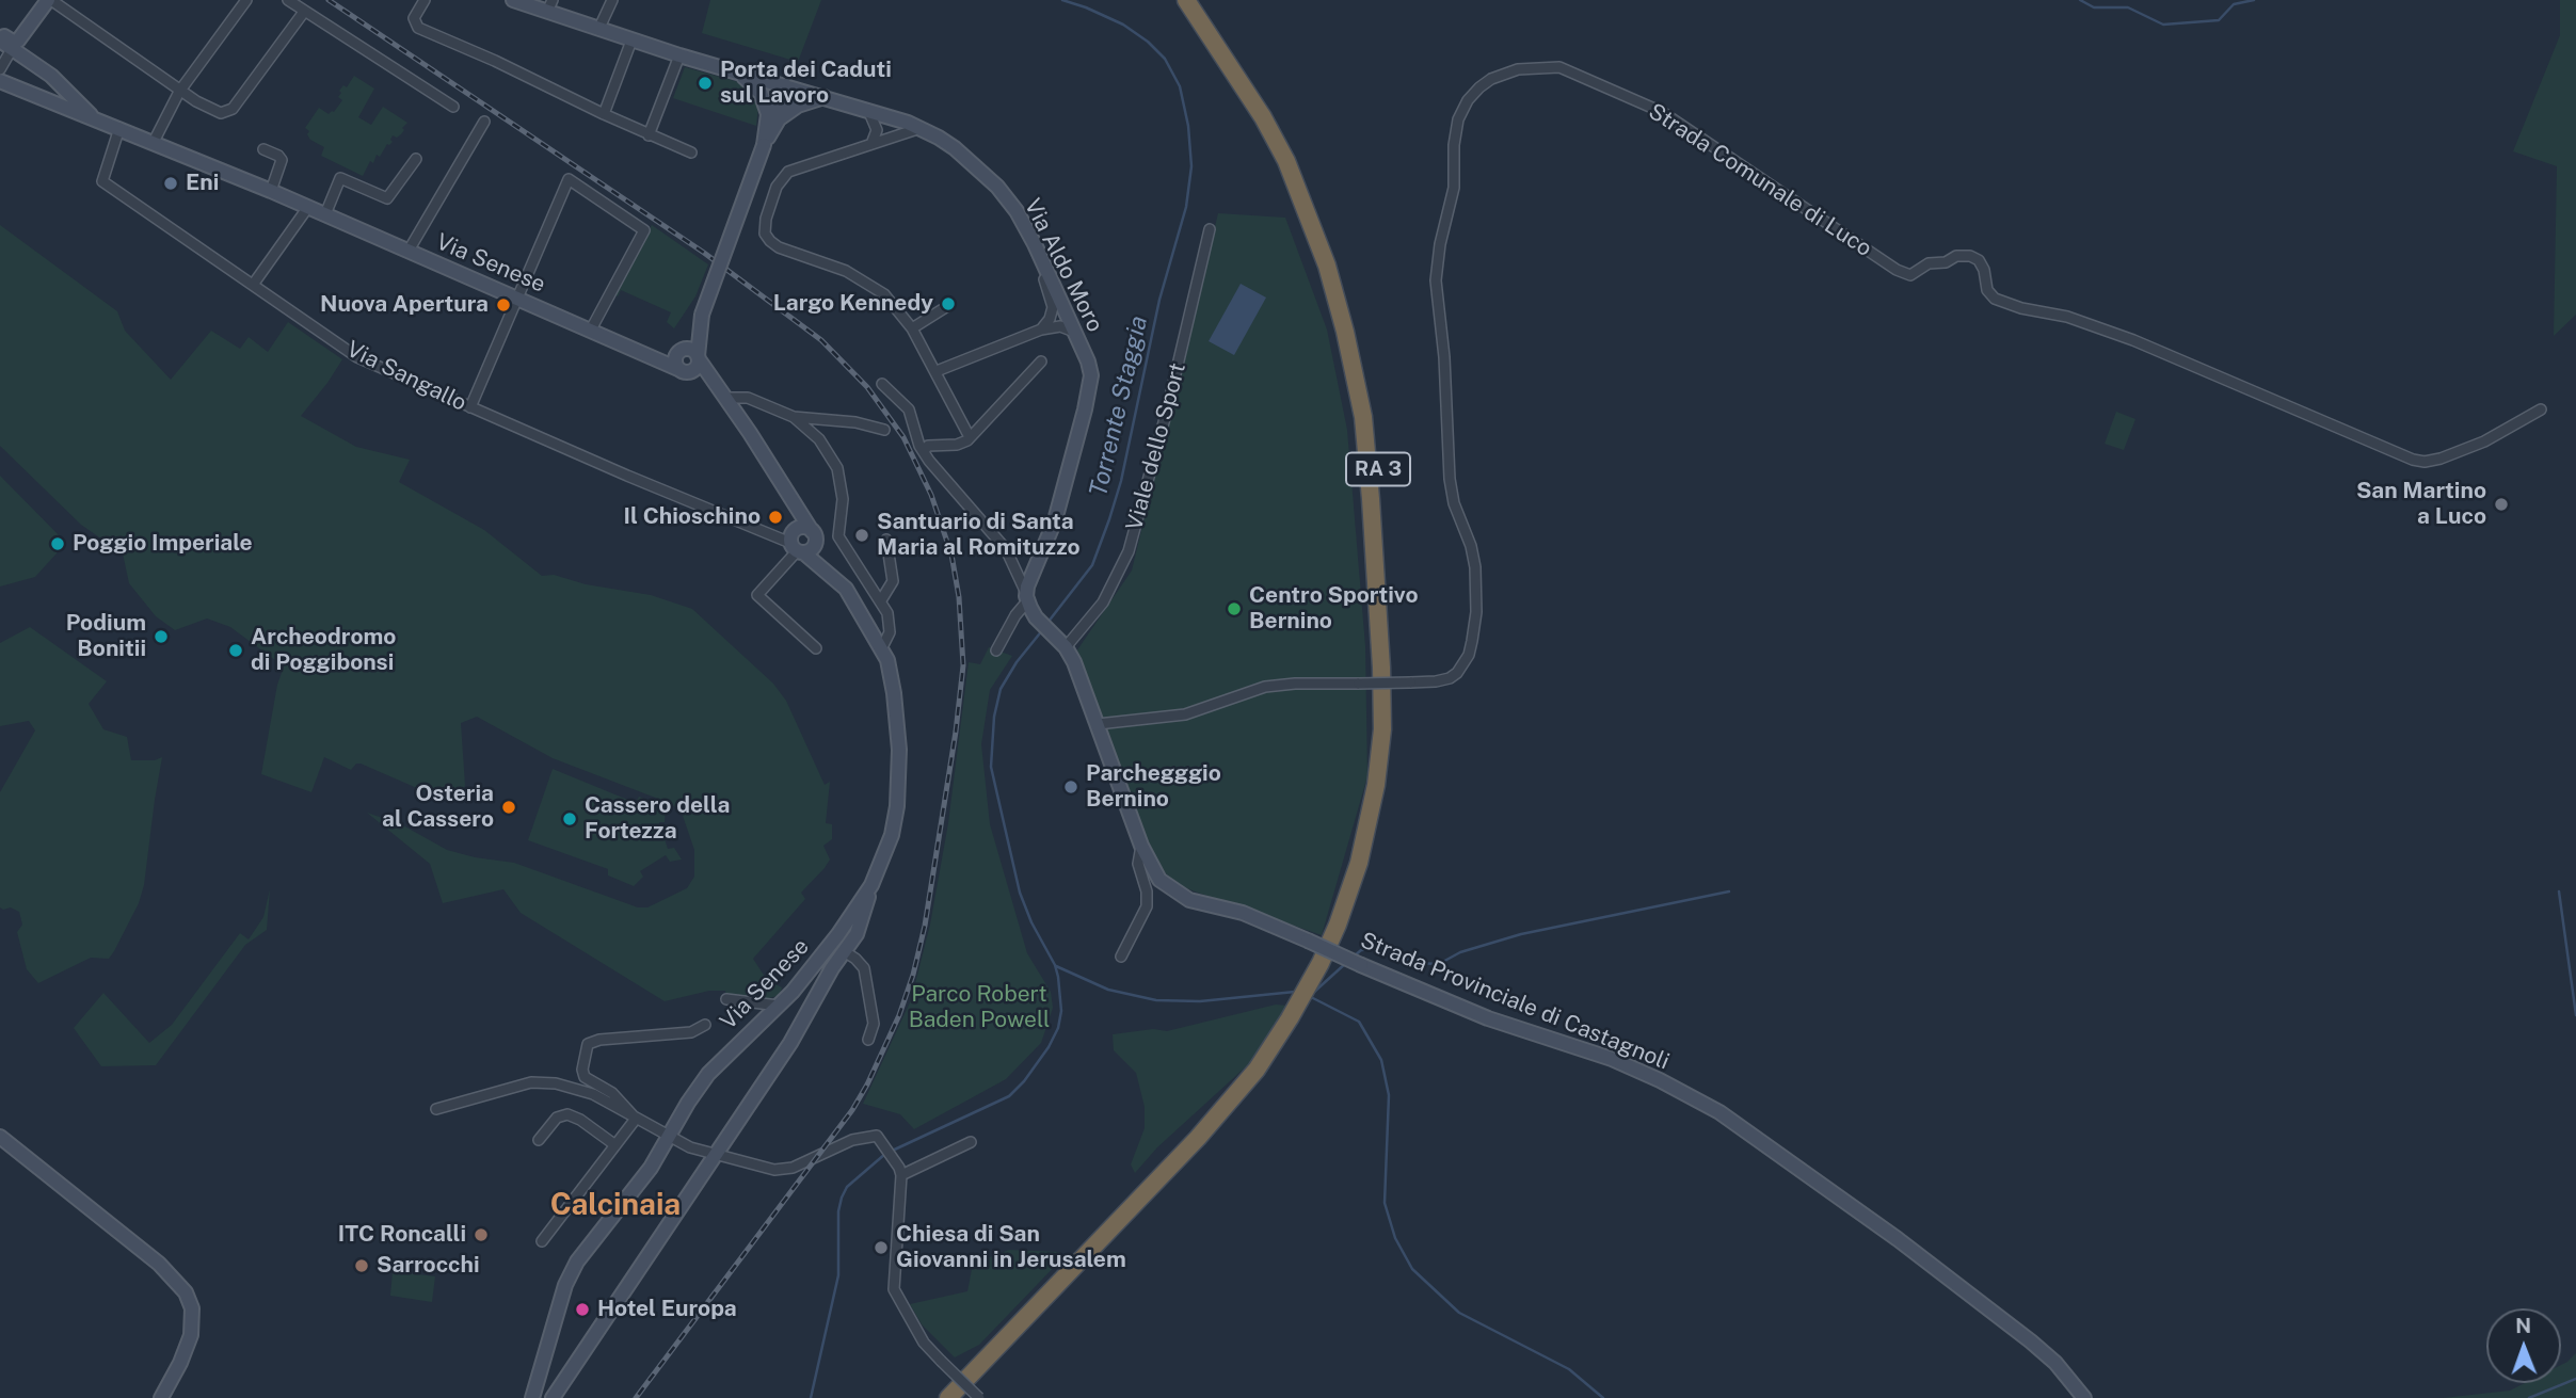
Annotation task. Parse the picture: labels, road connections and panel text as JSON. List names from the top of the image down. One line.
{"streets":{"highway":["RA 3"],"main road":["Via Senese","Via Aldo Moro","Strada Provinciale di Castagnoli"],"street":["Strada Comunale di Luco","Via Sangallo","Viale dello Sport"]},"crossings":[["Strada Comunale di Luco","Strada Provinciale di Castagnoli"],["Via Senese","Via Sangallo"],["Via Aldo Moro","Strada Provinciale di Castagnoli"],["Viale dello Sport","Strada Provinciale di Castagnoli"]],"districts":["Calcinaia"],"water":["Torrente Staggia"],"parks":["Parco Robert Baden Powell"],"places":["Porta dei Caduti sul Lavoro","Eni","Largo Kennedy","Nuova Apertura","San Martino a Luco","Il Chioschino","Santuario di Santa Maria al Romituzzo","Poggio Imperiale","Centro Sportivo Bernino","Podium Bonitii","Archeodromo di Poggibonsi","Parchegggio Bernino","Osteria al Cassero","Cassero della Fortezza","ITC Roncalli","Chiesa di San Giovanni in Jerusalem","Sarrocchi","Hotel Europa"],"north":"top"}
